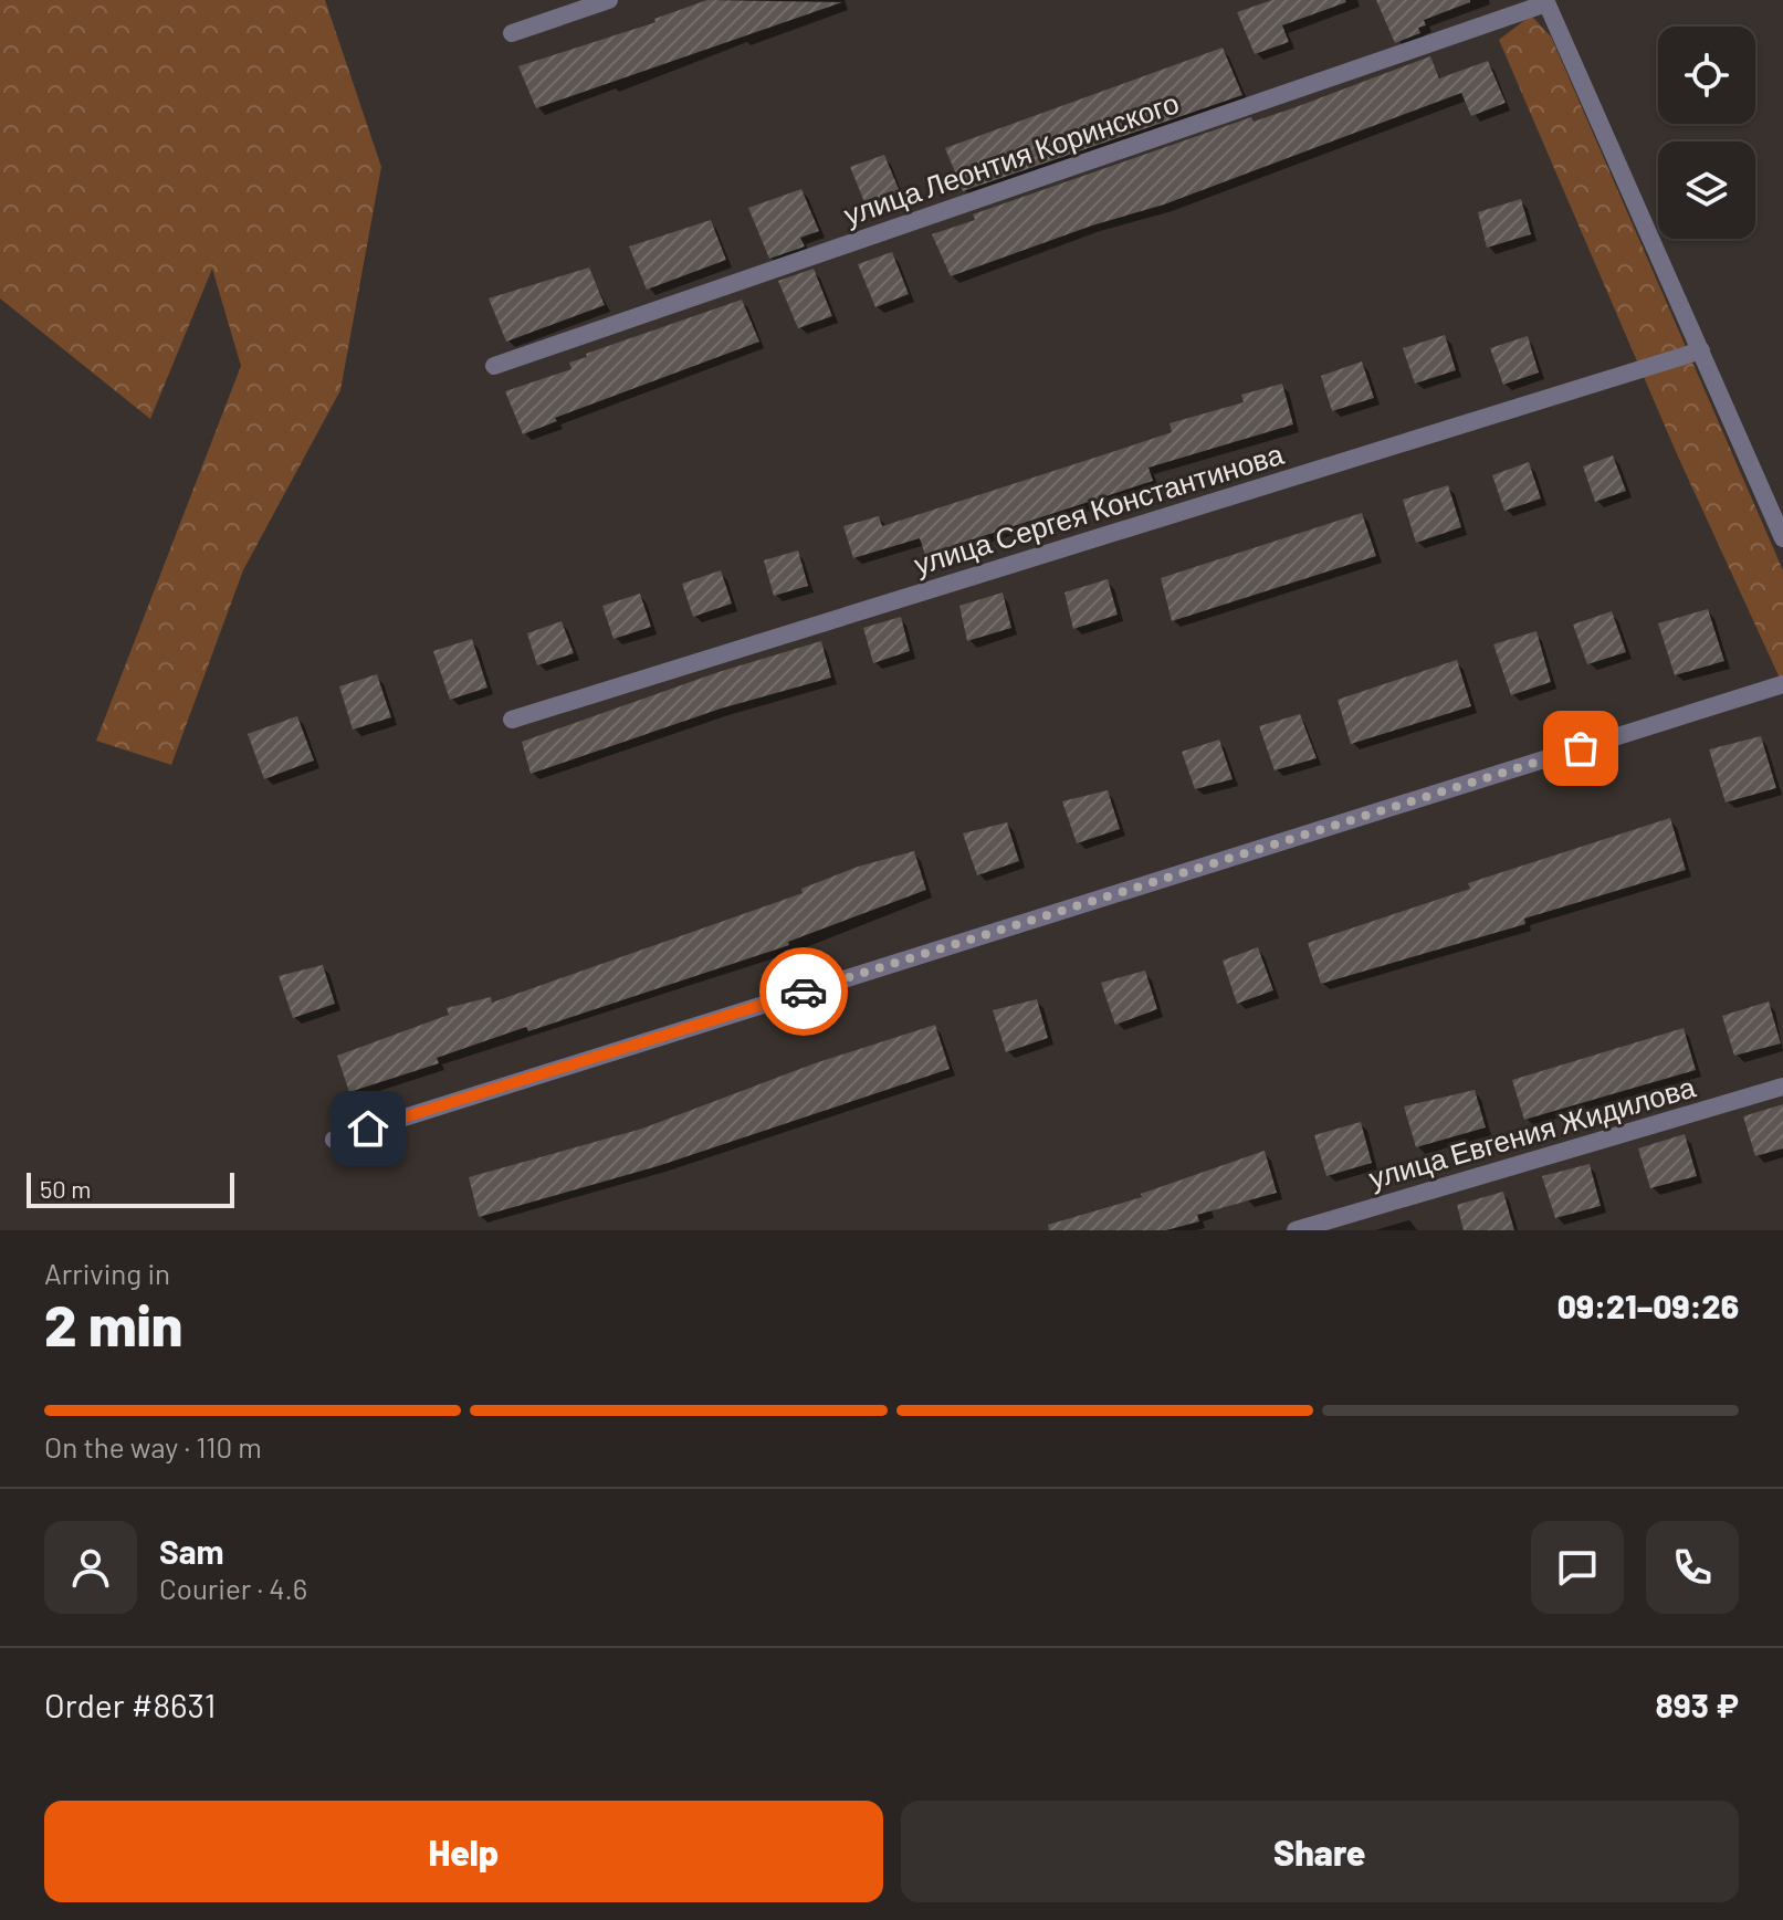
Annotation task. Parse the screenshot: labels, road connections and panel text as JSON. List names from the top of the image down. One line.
{"streets":{"street":["улица Леонтия Коринского","улица Сергея Константинова","улица Евгения Жидилова"]},"scale_bar":"50 m","page":{"scale":"50 m","heading":["2 min","Arriving in","09:21–09:26"],"panel":["Sam","Courier · 4.6","Order #8631","893 ₽"],"bar":"On the way · 110 m","buttons":["Help","Share"]}}
